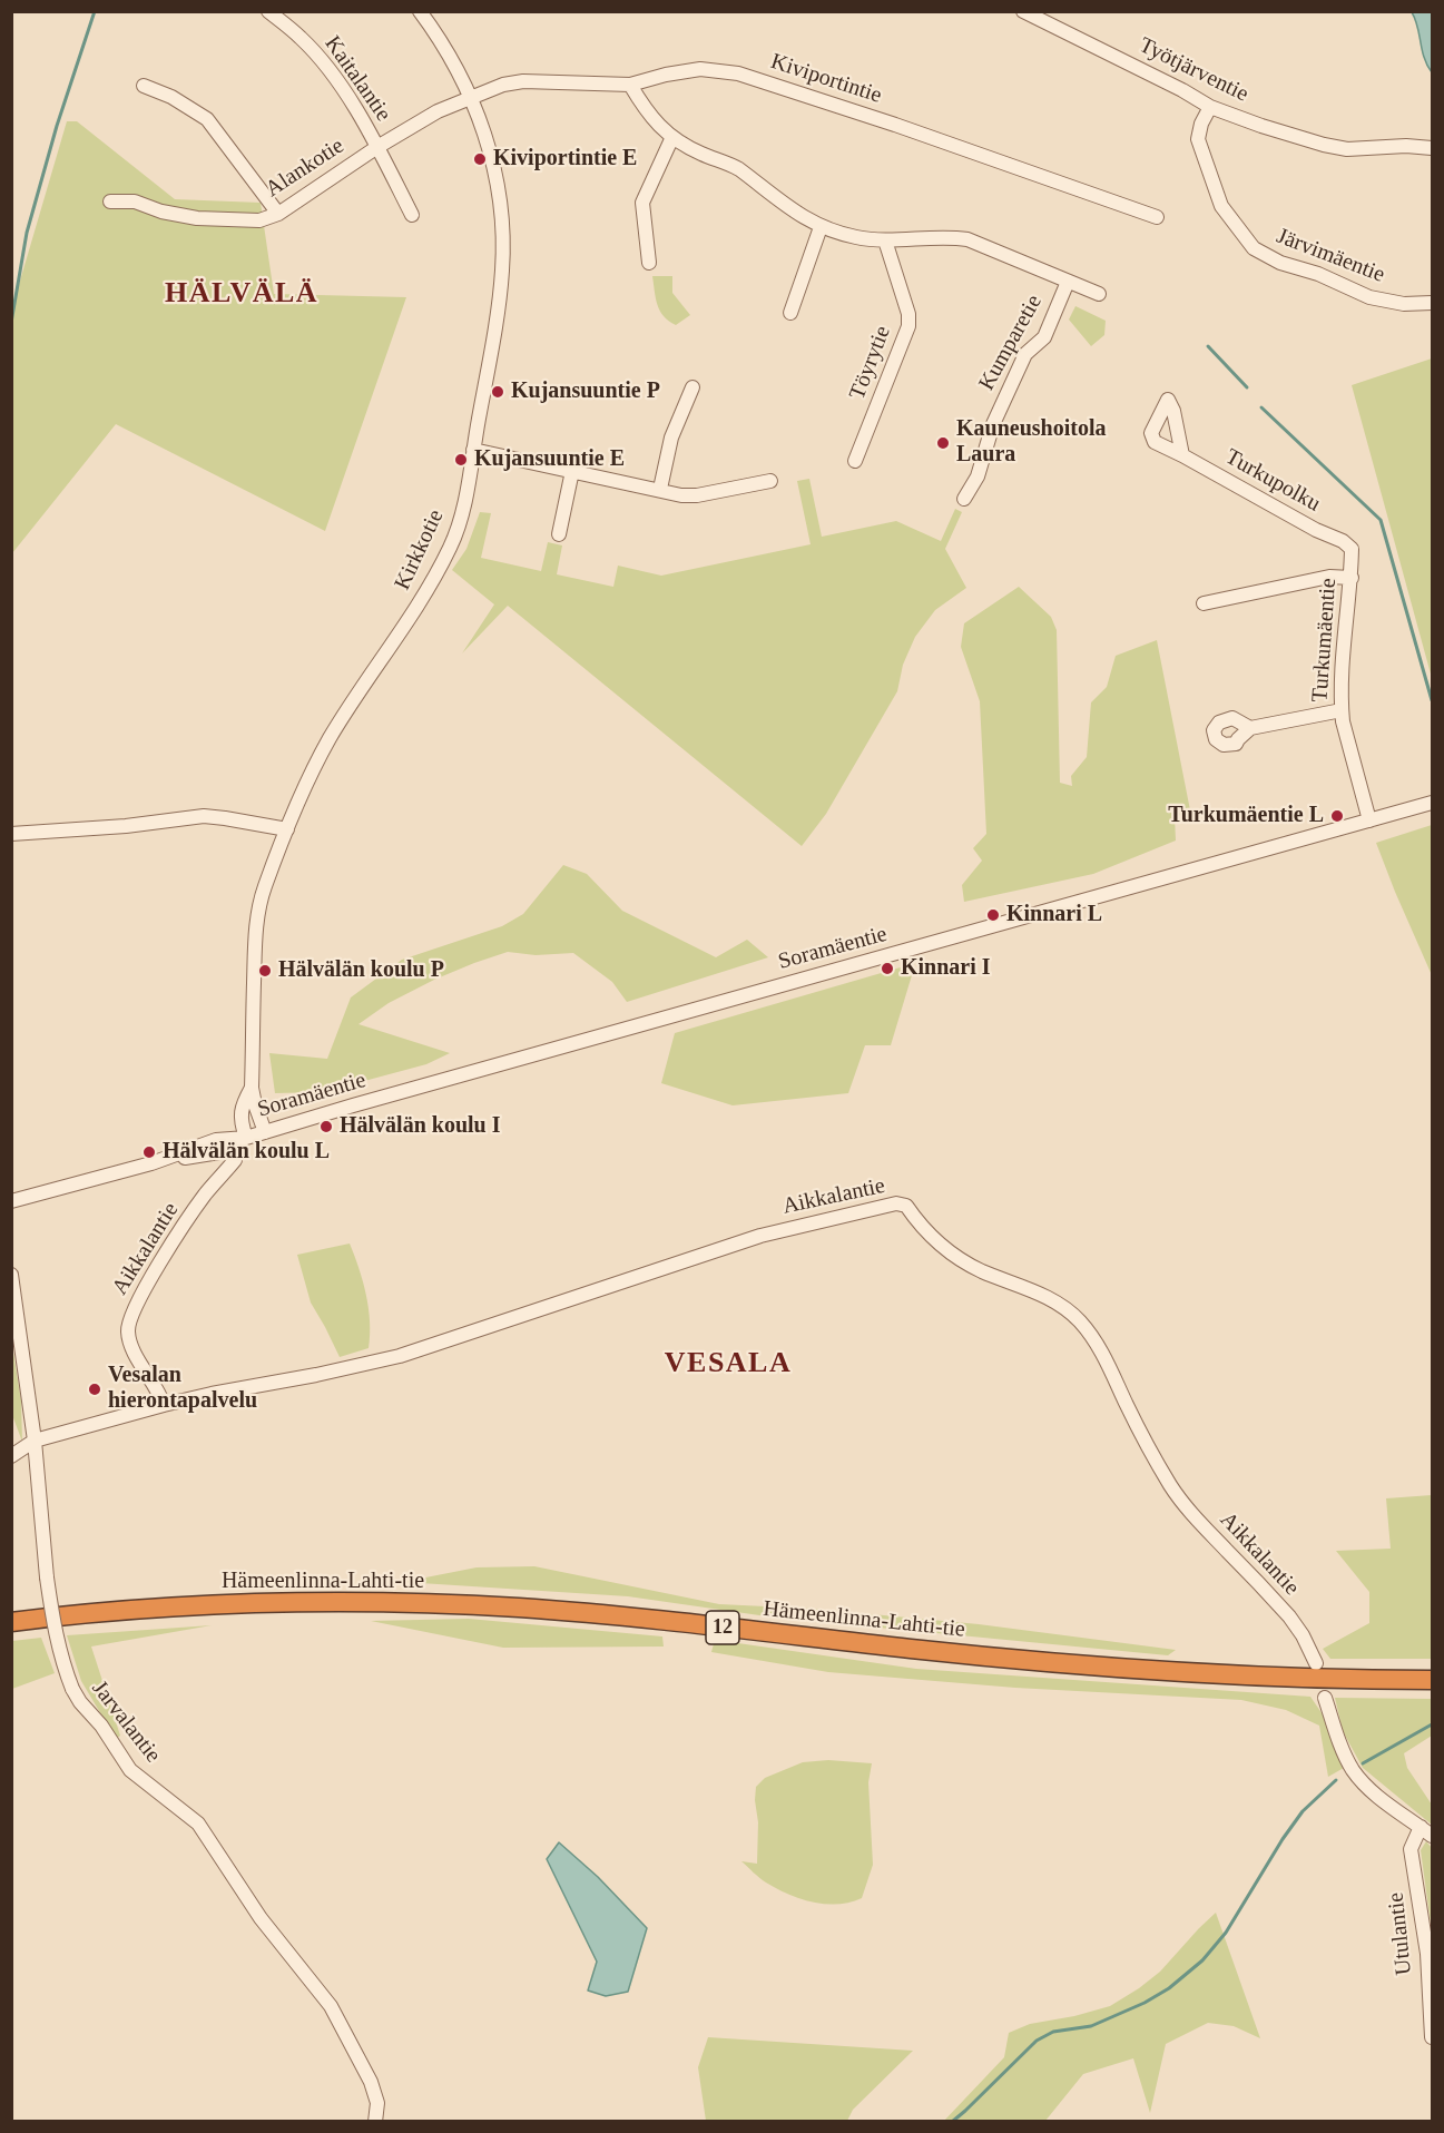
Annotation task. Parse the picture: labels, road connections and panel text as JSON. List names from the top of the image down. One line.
{"streets":{"highway":["Hämeenlinna-Lahti-tie","12"],"street":["Työtjärventie","Kaitalantie","Kiviportintie","Alankotie","Järvimäentie","Kumparetie","Töyrytie","Turkupolku","Kirkkotie","Turkumäentie","Soramäentie","Aikkalantie","Jarvalantie","Utulantie"]},"crossings":[["Työtjärventie","Järvimäentie"],["Kaitalantie","Alankotie"],["Kiviportintie","Alankotie"],["Kiviportintie","Kirkkotie"],["Alankotie","Kirkkotie"],["Turkupolku","Turkumäentie"],["Kirkkotie","Soramäentie"],["Turkumäentie","Soramäentie"],["Aikkalantie","Jarvalantie"]],"districts":["HÄLVÄLÄ","VESALA"],"places":["Kiviportintie E","Kujansuuntie P","Kauneushoitola Laura","Kujansuuntie E","Turkumäentie L","Kinnari L","Kinnari I","Hälvälän koulu P","Hälvälän koulu I","Hälvälän koulu L","Vesalan hierontapalvelu"]}
